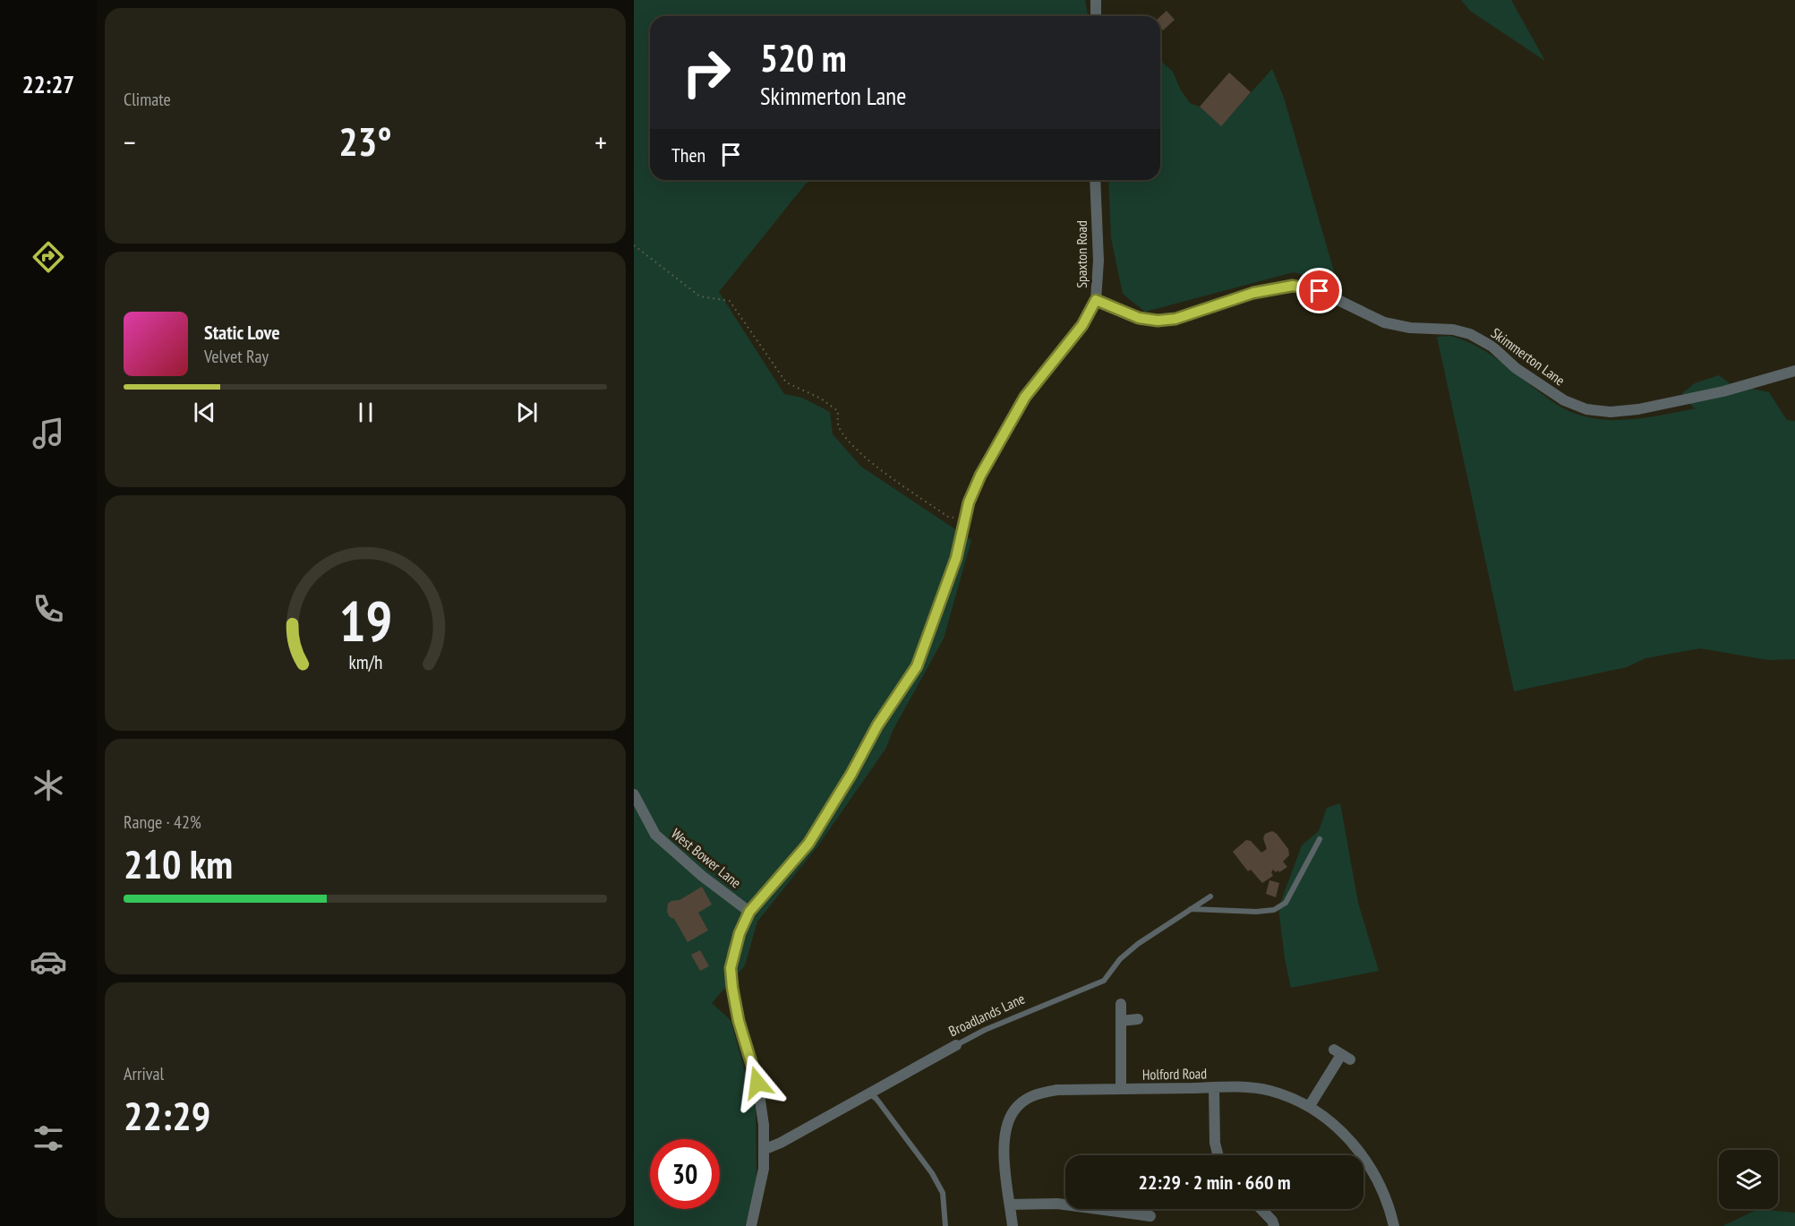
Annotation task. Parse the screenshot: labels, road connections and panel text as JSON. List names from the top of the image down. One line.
{"streets":{"street":["Spaxton Road","Skimmerton Lane","West Bower Lane","Broadlands Lane","Holford Road"]},"crossings":[["Spaxton Road","Skimmerton Lane"],["Spaxton Road","West Bower Lane"],["Spaxton Road","Broadlands Lane"]],"page":{"tabs":"22:27","tile":["Climate",["Range · 42%","210 km"],["Arrival","22:29"]],"turn":["520 m","Skimmerton Lane"],"heat":["−","23°","+"],"then":"Then","song":["Static Love","Velvet Ray"],"limit":"30","trip":"22:29 · 2 min · 660 m","gauge":["19","km/h"]}}
